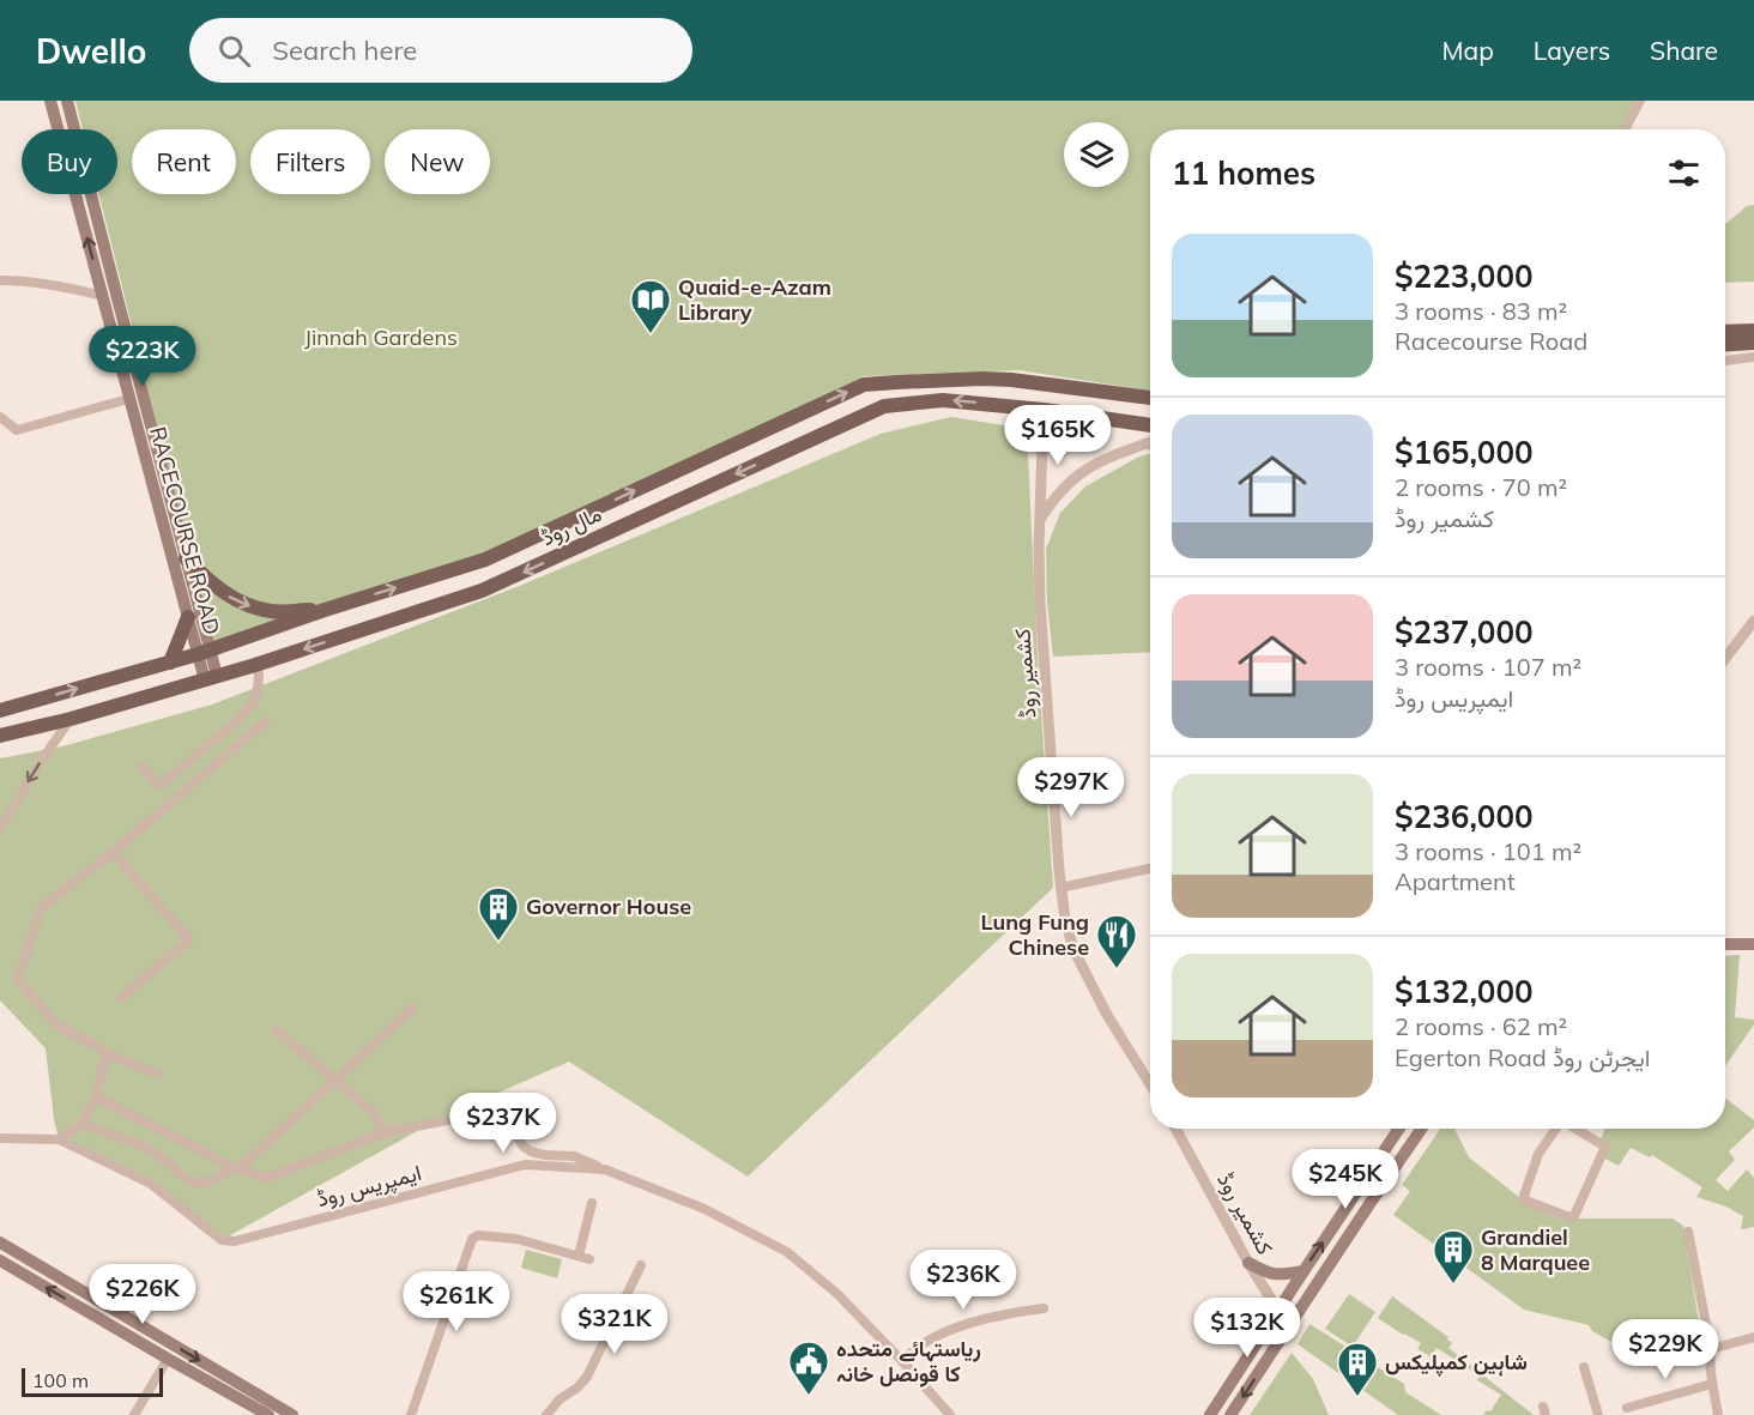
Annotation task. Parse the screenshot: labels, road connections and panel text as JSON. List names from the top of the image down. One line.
{"streets":{"main road":["مال روڈ","RACECOURSE ROAD"],"street":["کشمیر روڈ","ایمپریس روڈ"]},"crossings":[["مال روڈ","RACECOURSE ROAD"],["مال روڈ","کشمیر روڈ"]],"parks":["Jinnah Gardens"],"places":{"library":["Quaid-e-Azam Library"],"building":["Governor House","Grandiel 8 Marquee","شاہین کمپلیکس"],"restaurant":["Lung Fung Chinese"],"public building":["ریاستہائے متحدہ کا قونصل خانہ"]},"scale_bar":"100 m","page":{"header":"Dwello","search":"Search here","nav":["Map","Layers","Share"],"chip":["Buy","Rent","Filters","New"],"heading":"11 homes","list":[{"name":"$223,000","note":"3 rooms · 83 m² · Racecourse Road"},{"name":"$165,000","note":"2 rooms · 70 m² · کشمیر روڈ"},{"name":"$237,000","note":"3 rooms · 107 m² · ایمپریس روڈ"},{"name":"$236,000","note":"3 rooms · 101 m² · Apartment"},{"name":"$132,000","note":"2 rooms · 62 m² · Egerton Road ایجرٹن روڈ"}],"price":["$223K","$165K","$297K","$237K","$245K","$236K","$226K","$261K","$321K","$132K","$229K"],"scale":"100 m"}}
